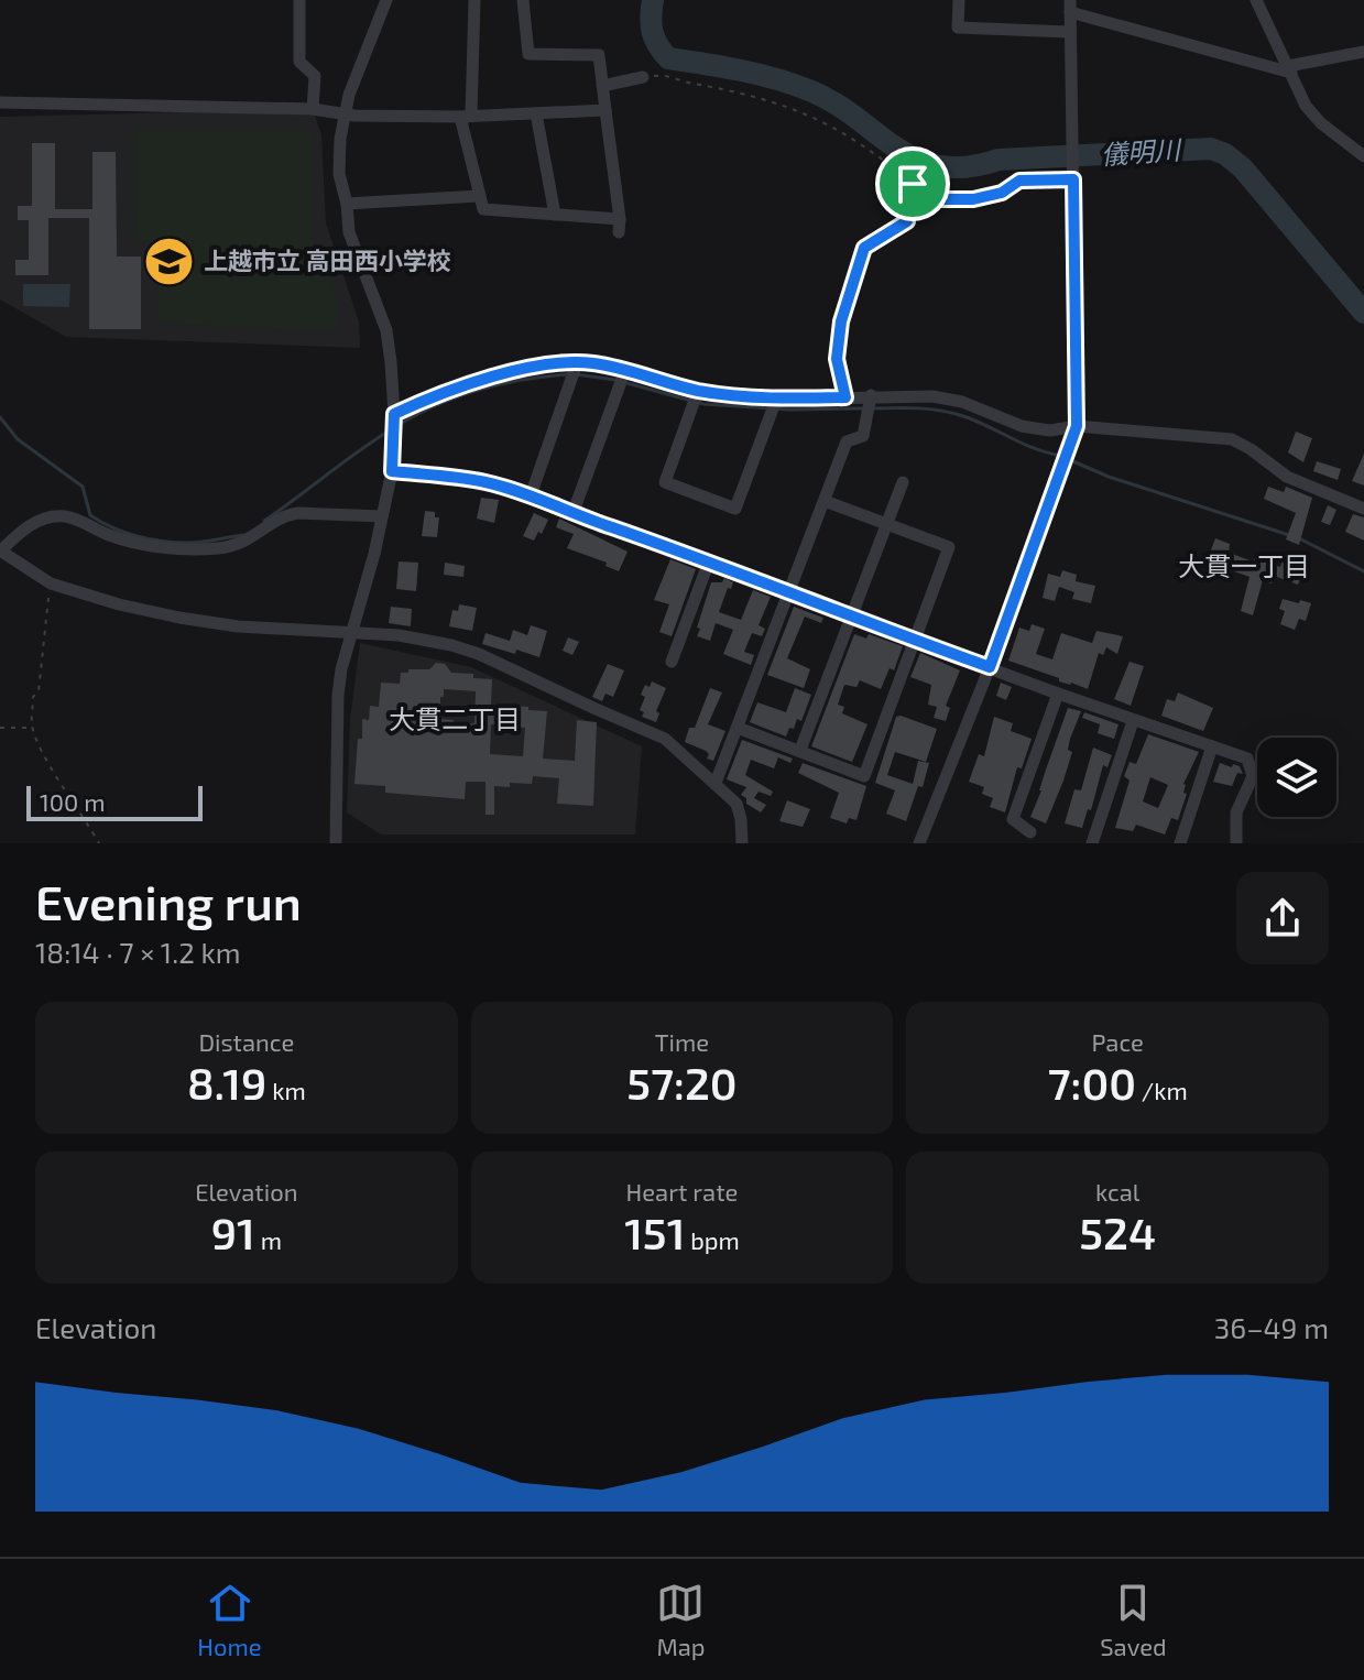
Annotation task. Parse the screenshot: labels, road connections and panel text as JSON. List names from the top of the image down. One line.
{"districts":["大貫一丁目","大貫二丁目"],"water":["儀明川"],"places":{"school or university":["上越市立 高田西小学校"]},"scale_bar":"100 m","page":{"scale":"100 m","heading":["Evening run","18:14 · 7 × 1.2 km"],"stats":[["Distance","8.19 km"],["Time","57:20"],["Pace","7:00 /km"],["Elevation","91 m"],["Heart rate","151 bpm"],["kcal","524"]],"chart":["Elevation","36–49 m"],"tabs":["Home","Map","Saved"]}}
